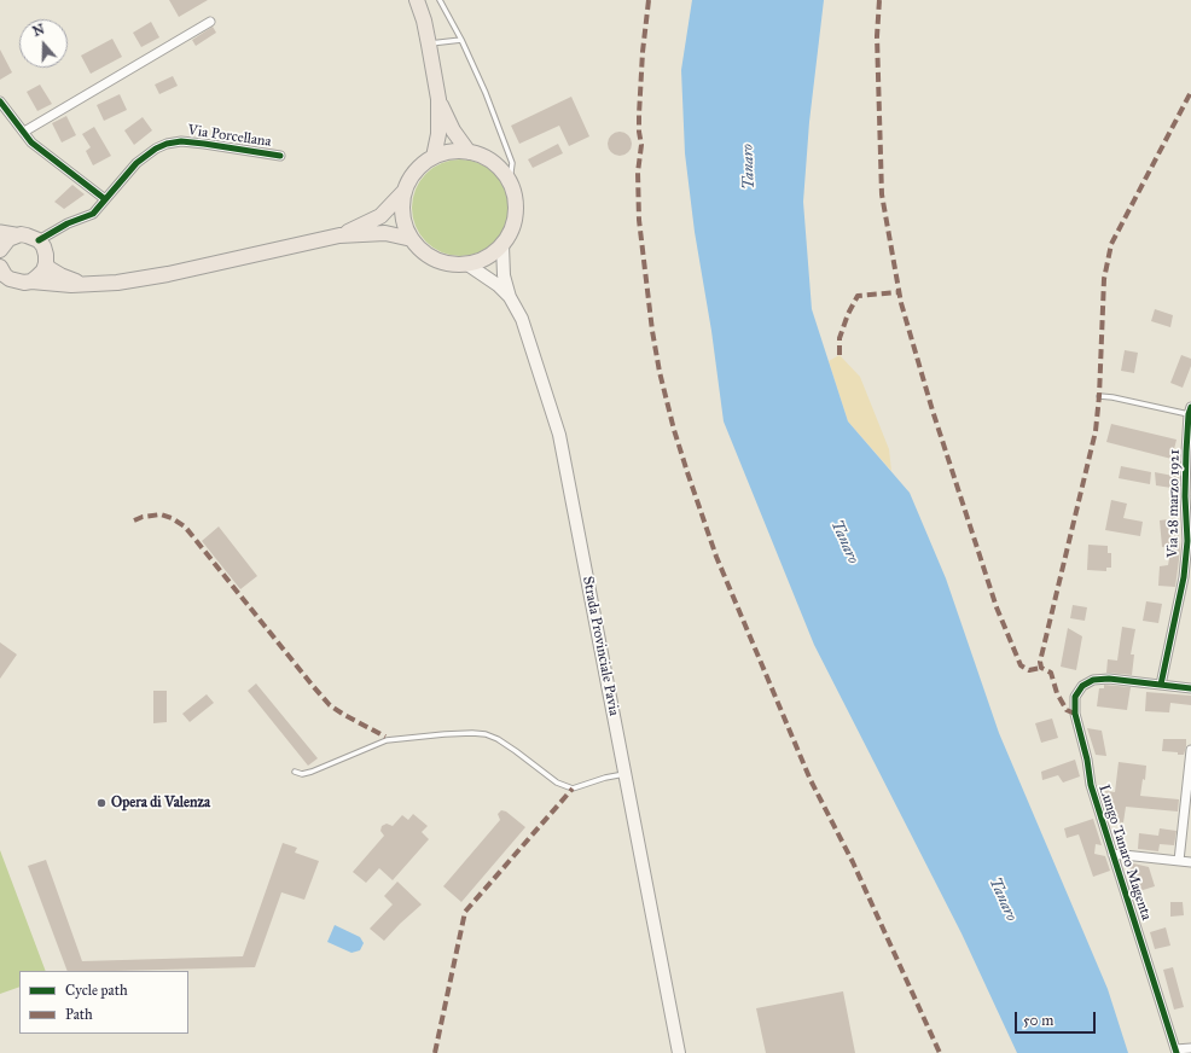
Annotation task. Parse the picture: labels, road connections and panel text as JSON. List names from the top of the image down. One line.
{"streets":{"main road":["Strada Provinciale Pavia"],"street":["Via Porcellana","Via 28 marzo 1921","Lungo Tanaro Magenta"]},"crossings":[["Via 28 marzo 1921","Lungo Tanaro Magenta"]],"water":["Tanaro"],"places":["Opera di Valenza"],"legend":["Cycle path","Path"],"scale_bar":"50 m","north":"top"}
